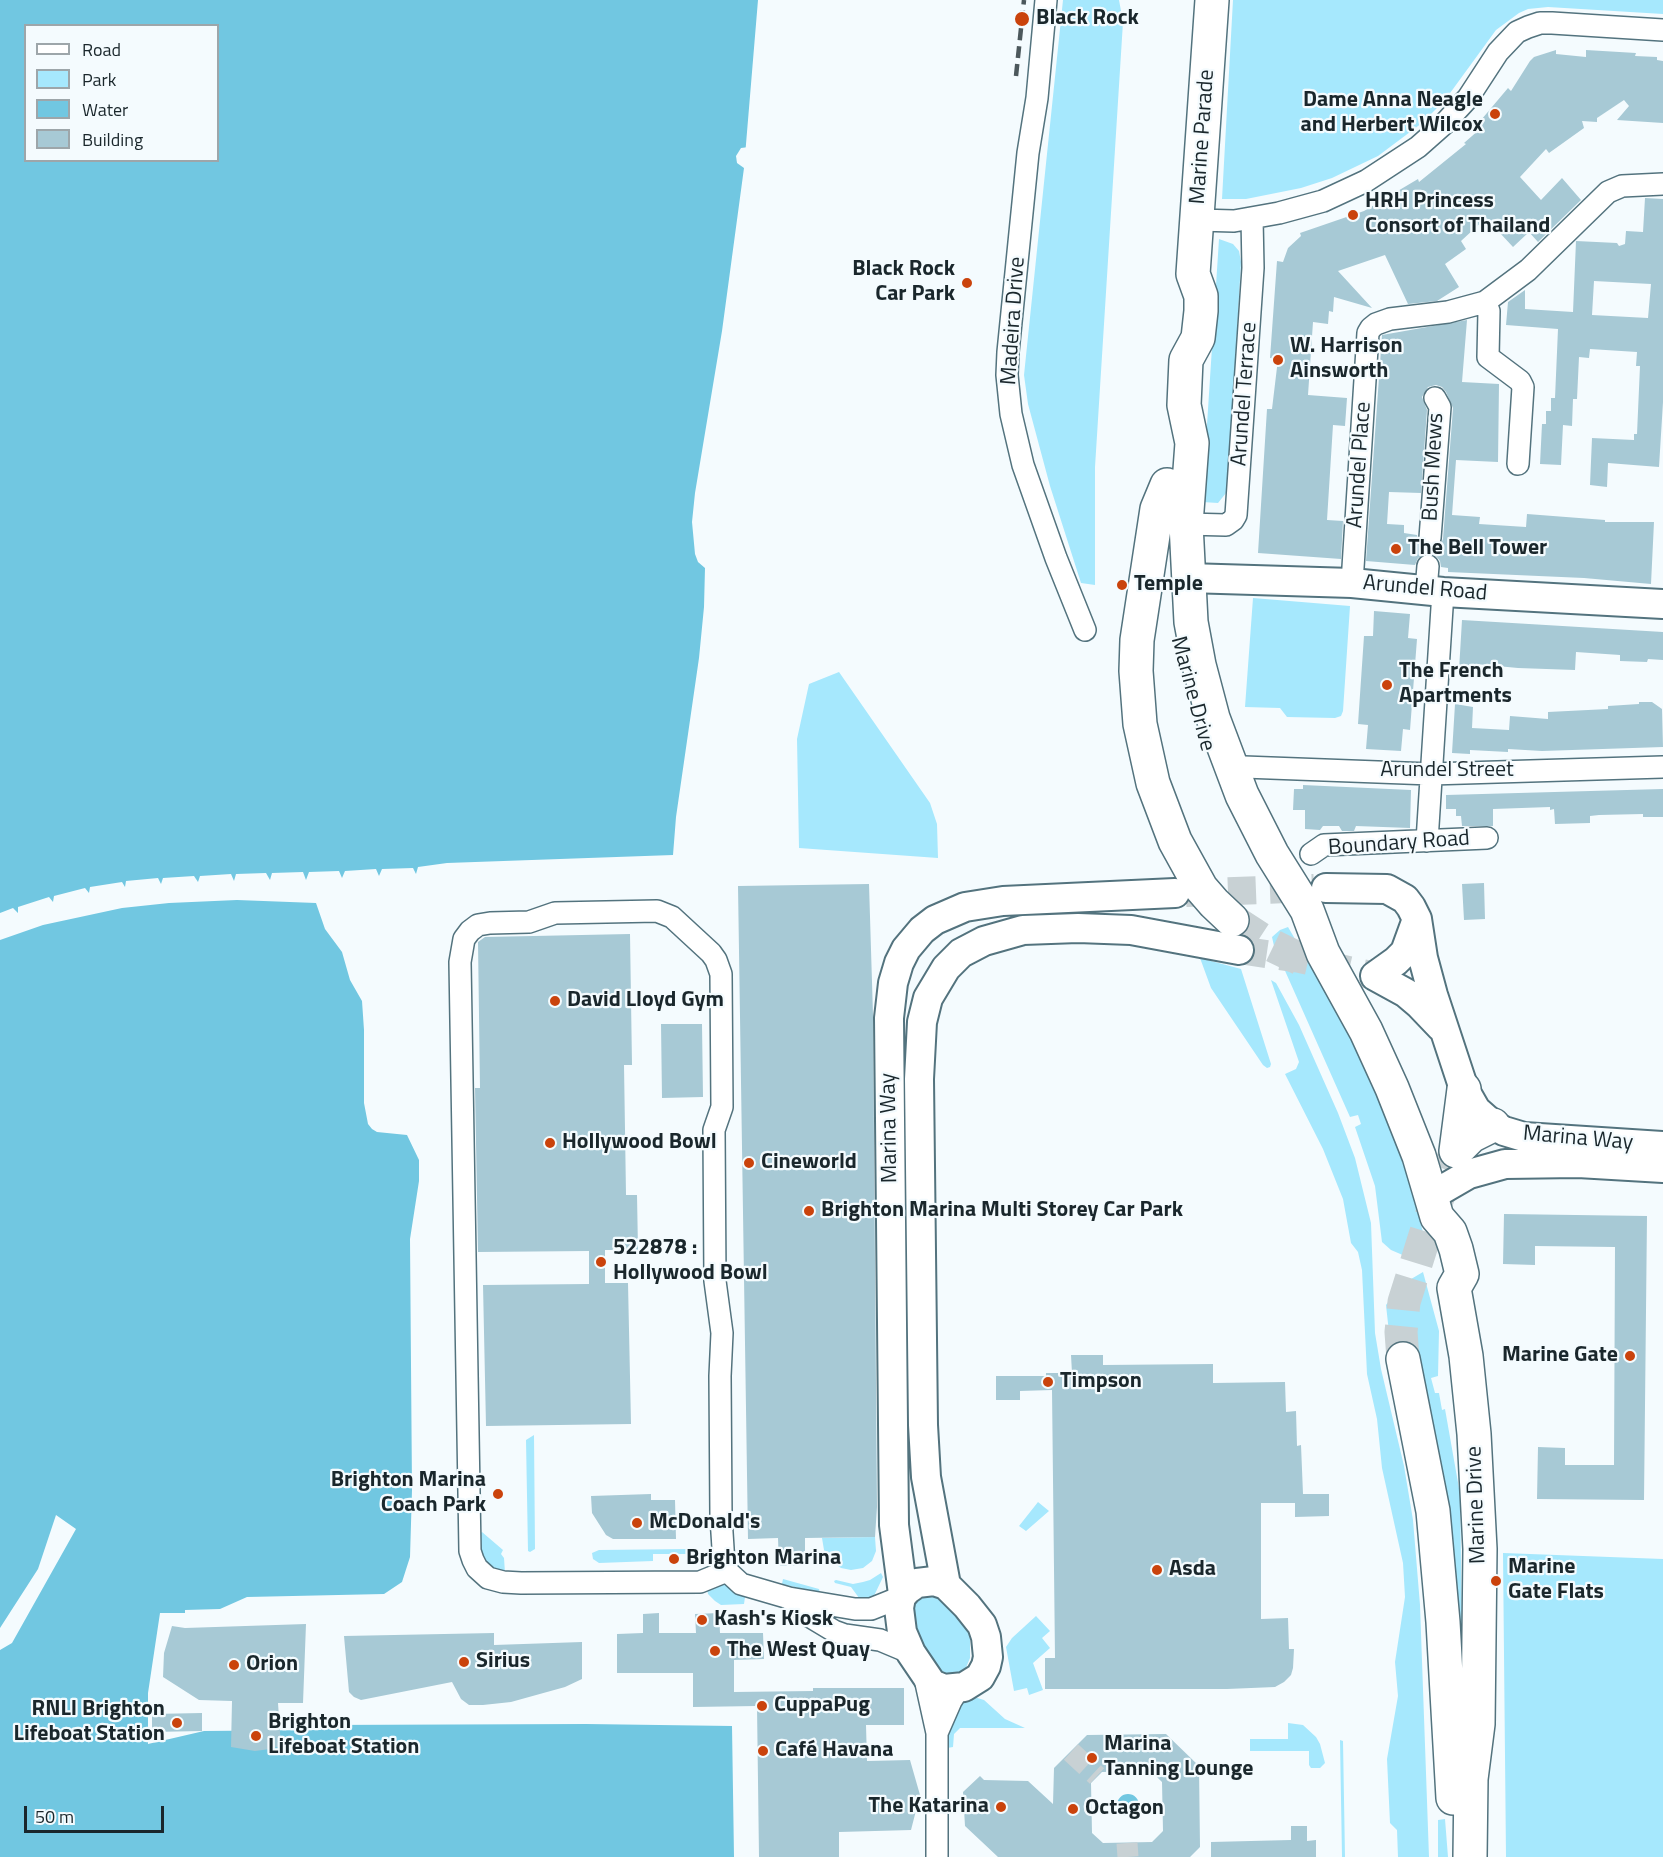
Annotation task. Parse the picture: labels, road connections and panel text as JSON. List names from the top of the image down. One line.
{"streets":{"main road":["Marine Parade","Marine Drive"],"street":["Madeira Drive","Arundel Terrace","Arundel Place","Bush Mews","Arundel Road","Arundel Street","Boundary Road","Marina Way"]},"crossings":[["Marine Parade","Arundel Terrace"],["Marine Parade","Arundel Road"],["Marine Parade","Marine Drive"],["Arundel Place","Arundel Road"],["Arundel Road","Marine Drive"],["Marine Drive","Arundel Street"]],"places":["Black Rock","Dame Anna Neagle and Herbert Wilcox","HRH Princess Consort of Thailand","Black Rock Car Park","W. Harrison Ainsworth","The Bell Tower","Temple","The French Apartments","David Lloyd Gym","Hollywood Bowl","Cineworld","Brighton Marina Multi Storey Car Park","522878 : Hollywood Bowl","Marine Gate","Timpson","Brighton Marina Coach Park","McDonald's","Brighton Marina","Asda","Marine Gate Flats","Kash's Kiosk","The West Quay","Sirius","Orion","CuppaPug","RNLI Brighton Lifeboat Station","Brighton Lifeboat Station","Café Havana","Marina Tanning Lounge","The Katarina","Octagon"],"legend":["Road","Park","Water","Building"],"scale_bar":"50 m"}
